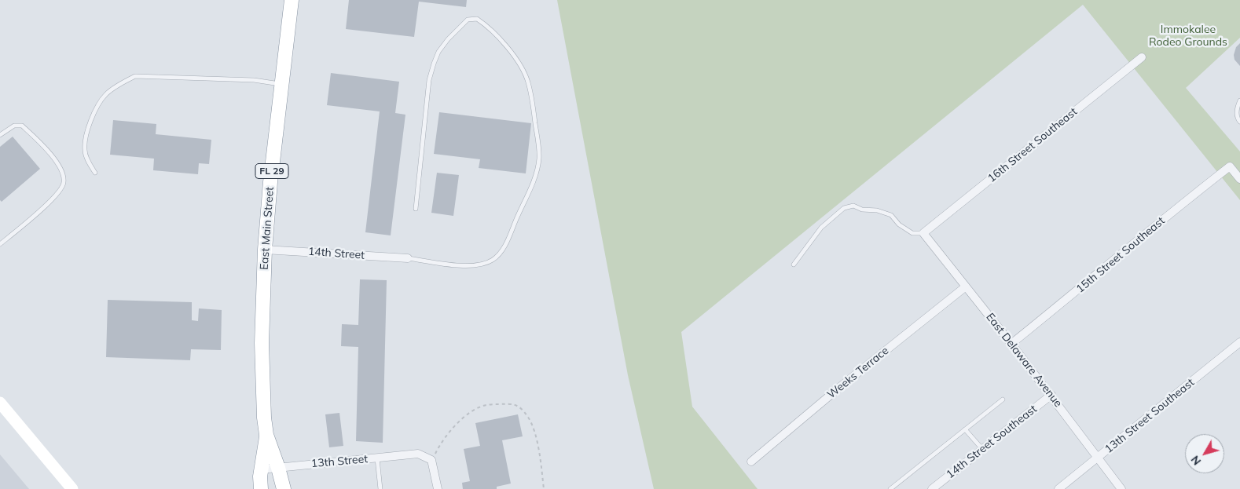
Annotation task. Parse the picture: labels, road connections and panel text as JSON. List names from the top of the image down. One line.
{"streets":{"highway":["FL 29","East Main Street"],"street":["16th Street Southeast","14th Street","15th Street Southeast","East Delaware Avenue","Weeks Terrace","13th Street Southeast","14th Street Southeast","13th Street"]},"crossings":[["16th Street Southeast","East Delaware Avenue"],["East Main Street","14th Street"],["East Main Street","13th Street"],["15th Street Southeast","East Delaware Avenue"],["East Delaware Avenue","Weeks Terrace"],["East Delaware Avenue","13th Street Southeast"],["East Delaware Avenue","14th Street Southeast"]],"parks":["Immokalee Rodeo Grounds"],"north":"bottom left"}
